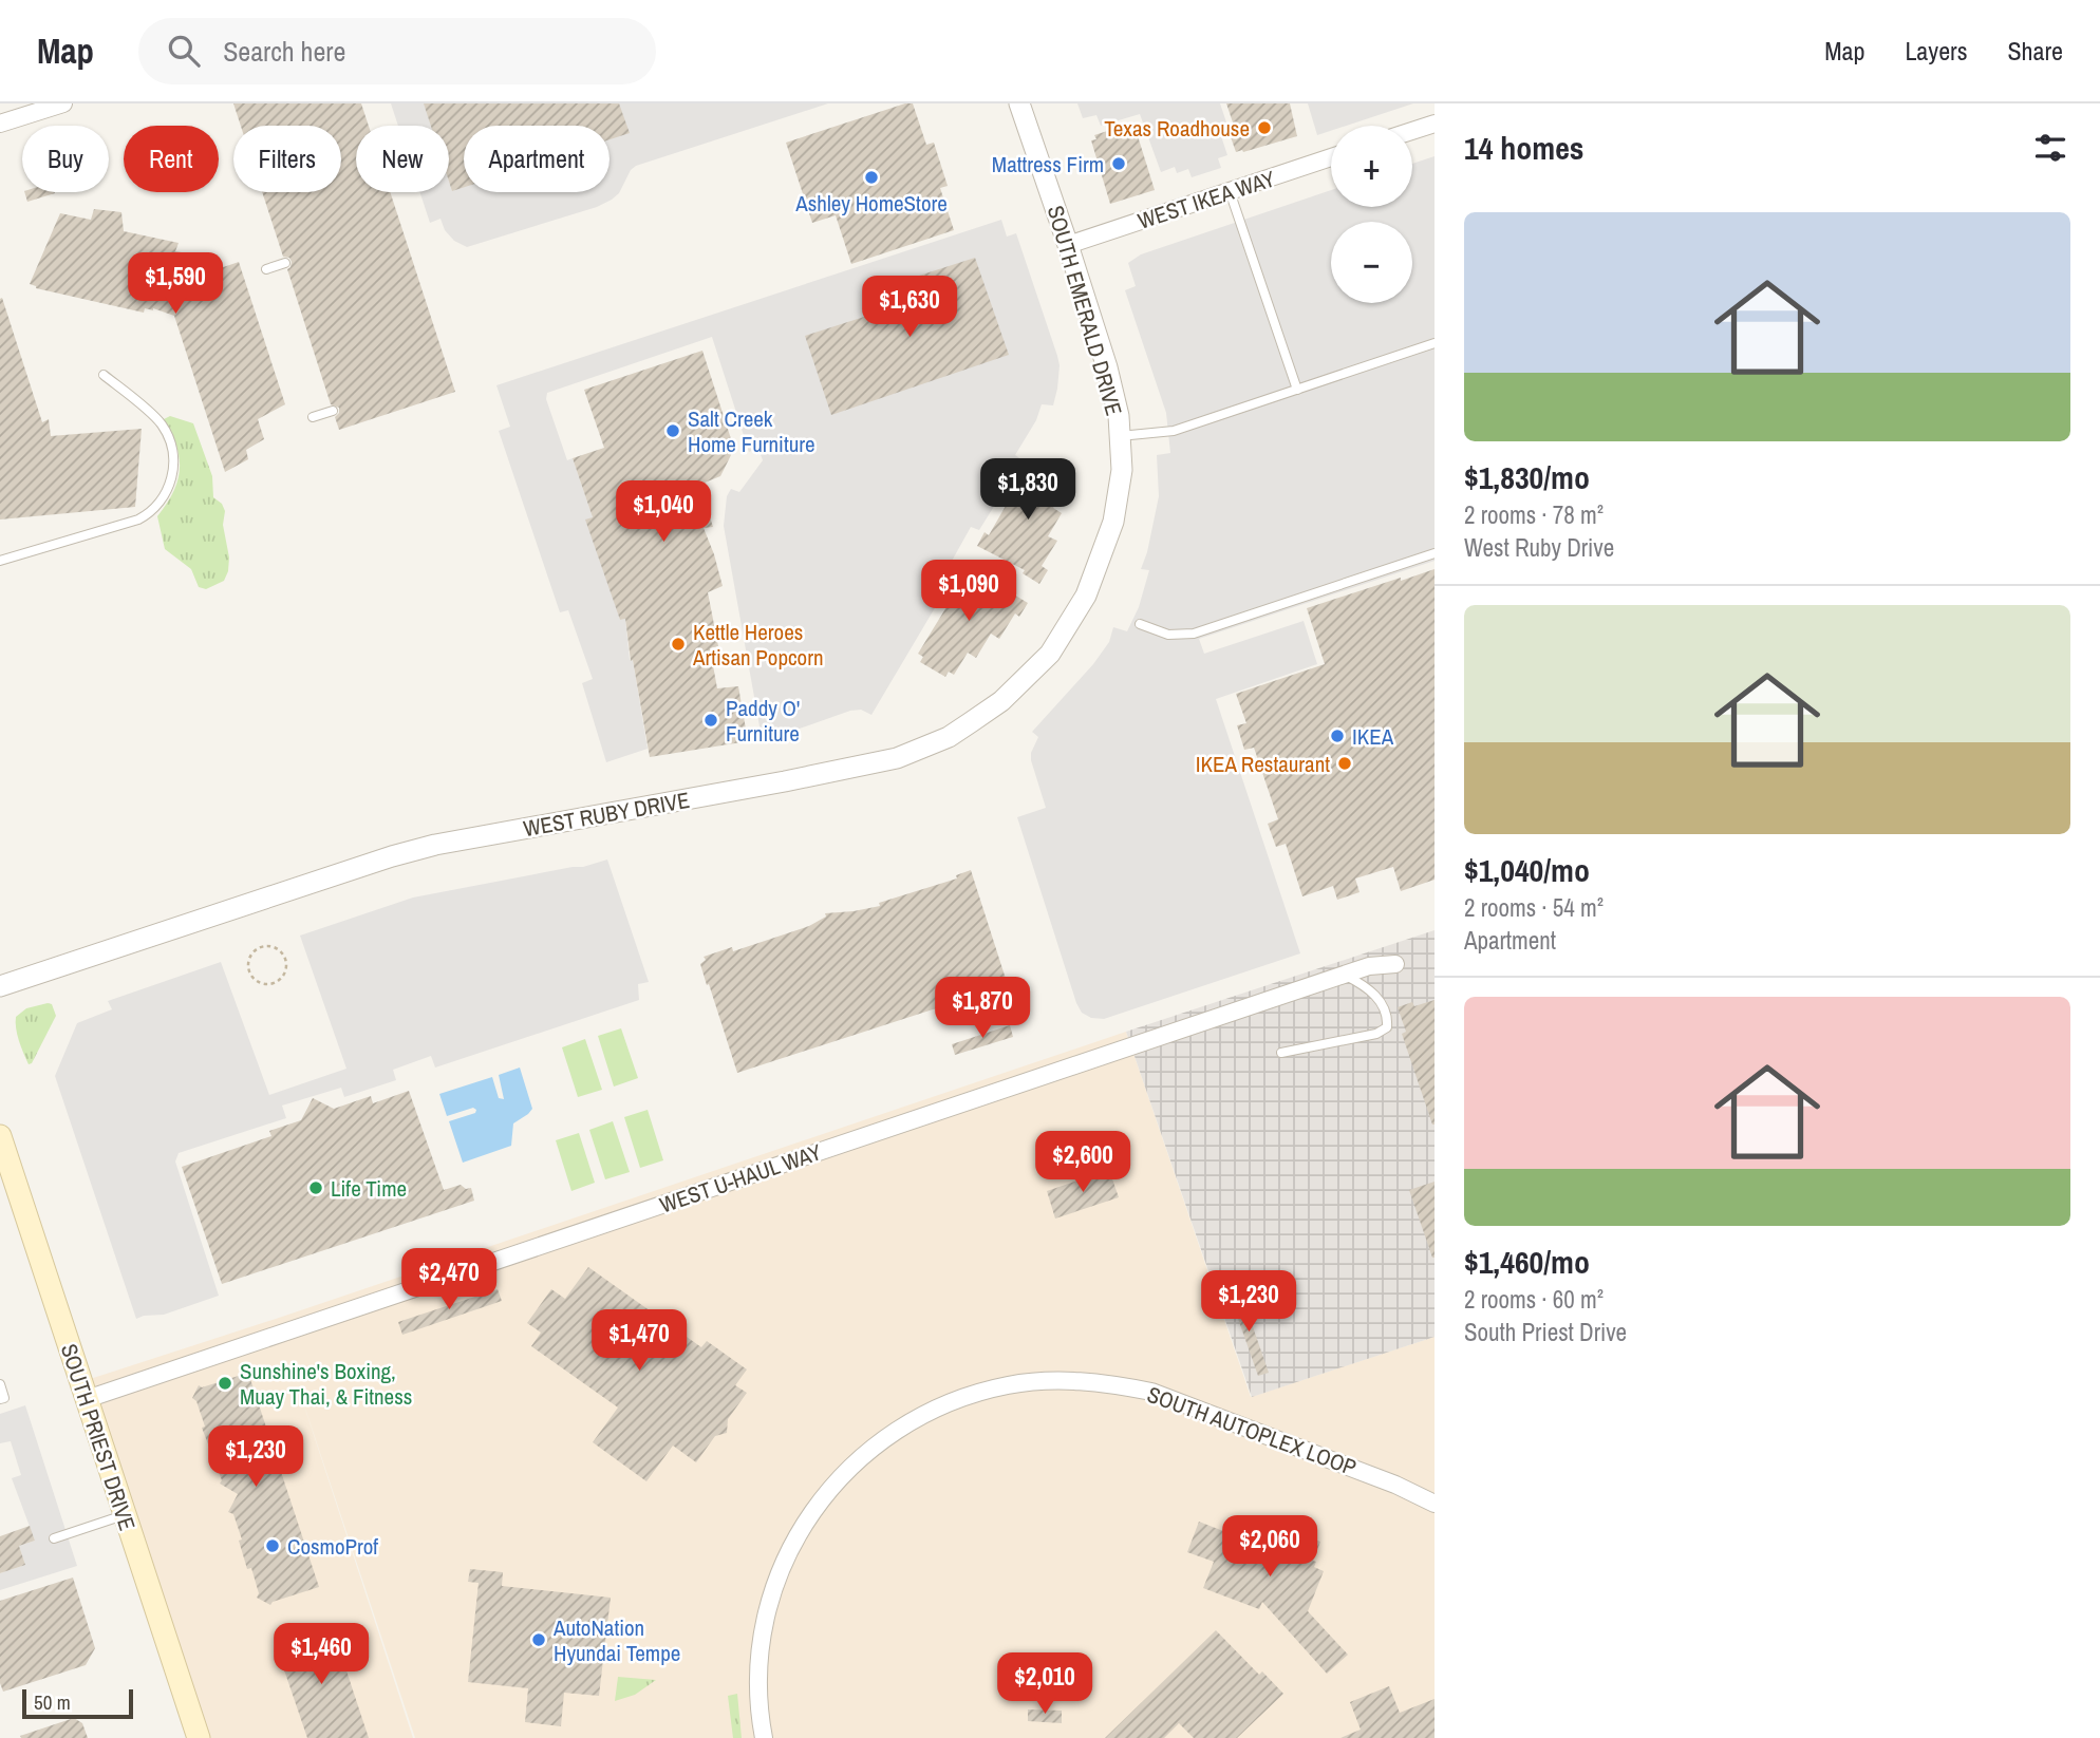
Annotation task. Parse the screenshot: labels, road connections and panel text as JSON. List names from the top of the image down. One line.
{"streets":{"main road":["SOUTH PRIEST DRIVE"],"street":["WEST IKEA WAY","SOUTH EMERALD DRIVE","WEST RUBY DRIVE","WEST U-HAUL WAY","SOUTH AUTOPLEX LOOP"]},"crossings":[["WEST IKEA WAY","SOUTH EMERALD DRIVE"],["SOUTH EMERALD DRIVE","WEST RUBY DRIVE"],["WEST U-HAUL WAY","SOUTH PRIEST DRIVE"]],"places":["Texas Roadhouse","Mattress Firm","Ashley HomeStore","Salt Creek Home Furniture","Kettle Heroes Artisan Popcorn","Paddy O' Furniture","IKEA","IKEA Restaurant","Life Time","Sunshine's Boxing, Muay Thai, & Fitness","CosmoProf","AutoNation Hyundai Tempe"],"scale_bar":"50 m","page":{"header":"Map","search":"Search here","nav":["Map","Layers","Share"],"heading":"14 homes","map_buttons":["+","−"],"chip":["Buy","Rent","Filters","New","Apartment"],"list":[{"name":"$1,830/mo","note":"2 rooms · 78 m² · West Ruby Drive"},{"name":"$1,040/mo","note":"2 rooms · 54 m² · Apartment"},{"name":"$1,460/mo","note":"2 rooms · 60 m² · South Priest Drive"}],"price":["$1,590","$1,630","$1,830","$1,040","$1,090","$1,870","$2,600","$2,470","$1,230","$1,470","$1,230","$2,060","$1,460","$2,010"],"scale":"50 m"}}
